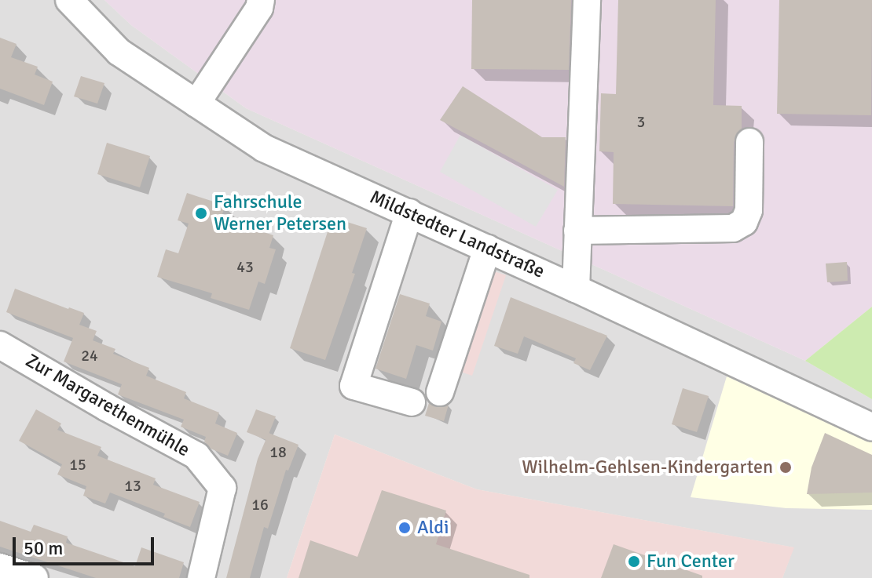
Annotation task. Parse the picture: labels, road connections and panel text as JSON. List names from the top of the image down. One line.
{"streets":{"street":["Mildstedter Landstraße","Zur Margarethenmühle"]},"places":["Fahrschule Werner Petersen","Wilhelm-Gehlsen-Kindergarten","Aldi","Fun Center"],"house_numbers":["3","43","24","18","15","13","16"],"scale_bar":"50 m"}
